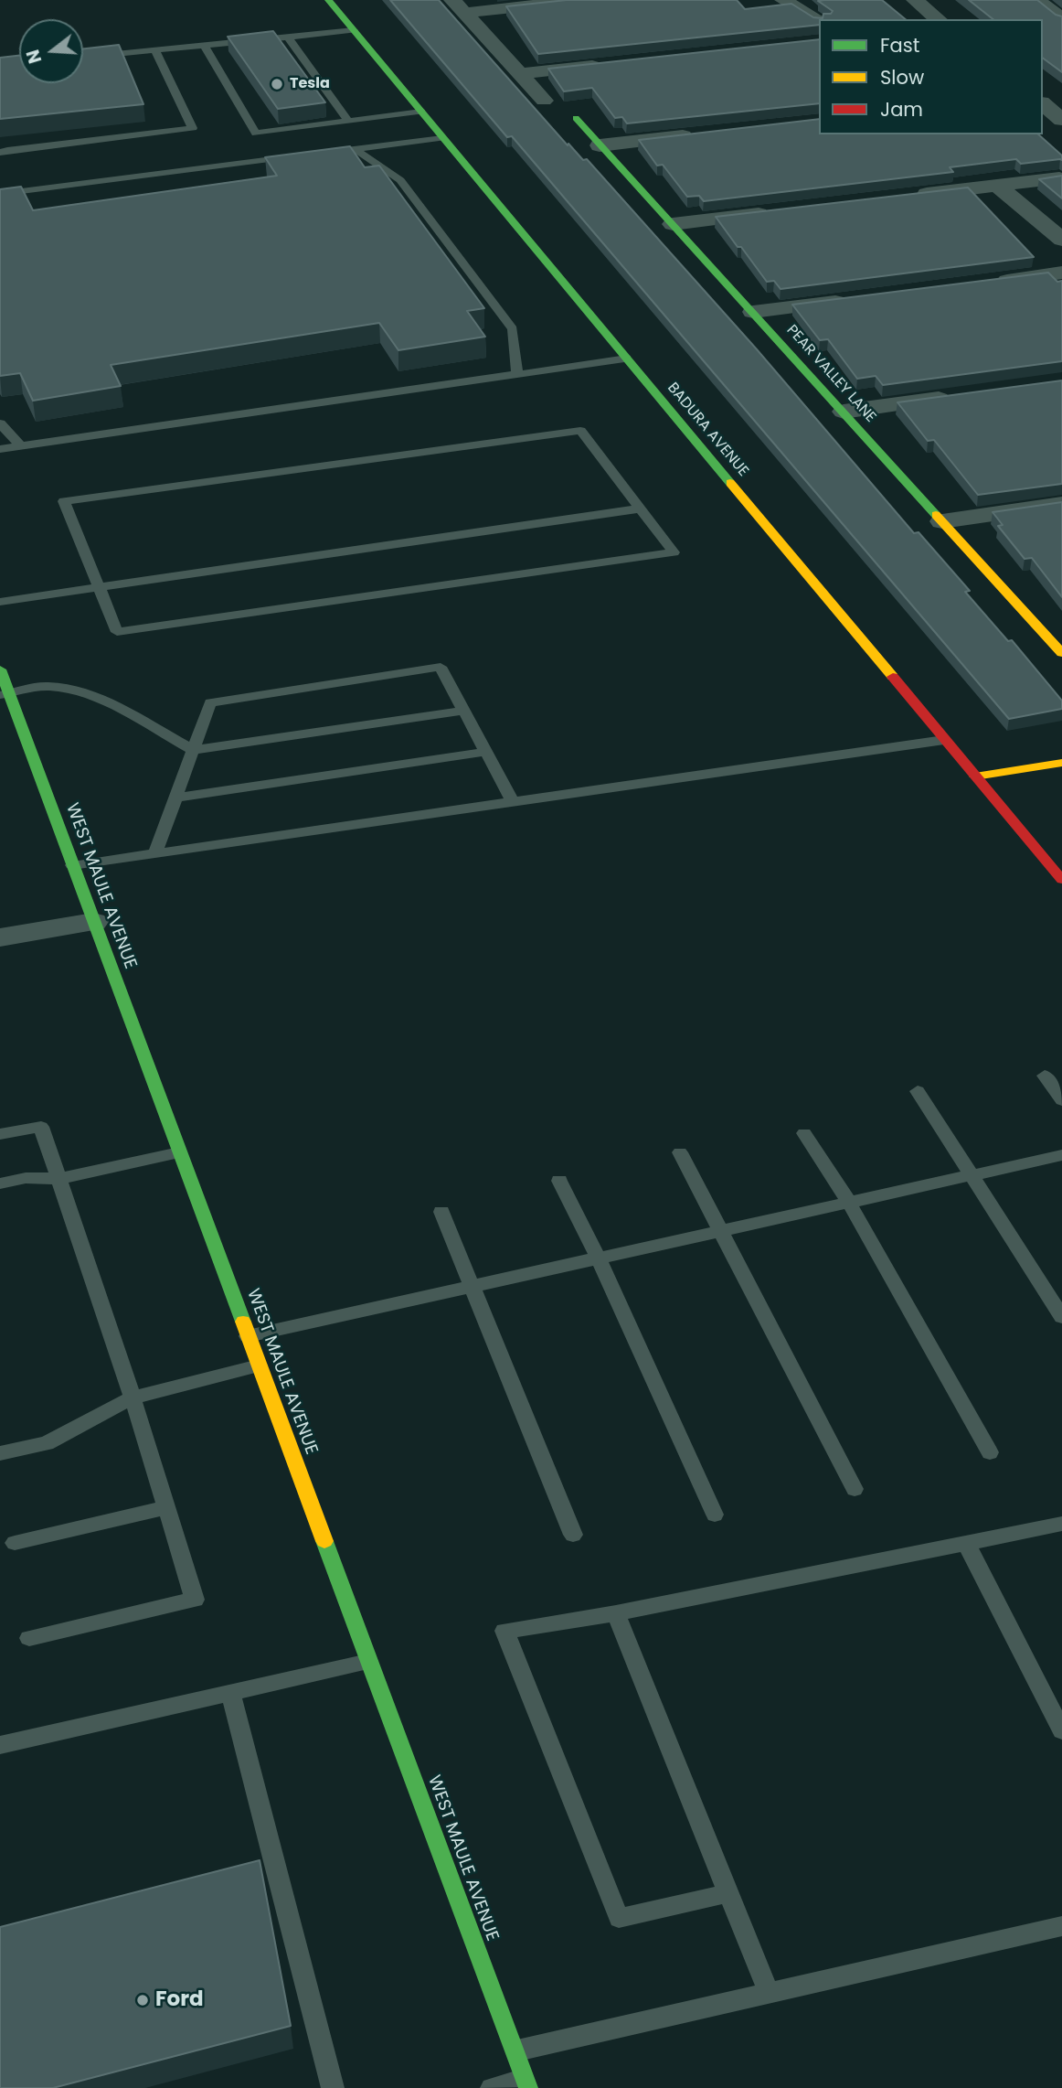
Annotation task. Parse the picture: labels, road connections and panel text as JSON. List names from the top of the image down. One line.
{"streets":{"street":["PEAR VALLEY LANE","BADURA AVENUE","WEST MAULE AVENUE"]},"places":["Tesla","Ford"],"legend":["Fast","Slow","Jam"],"north":"left"}
